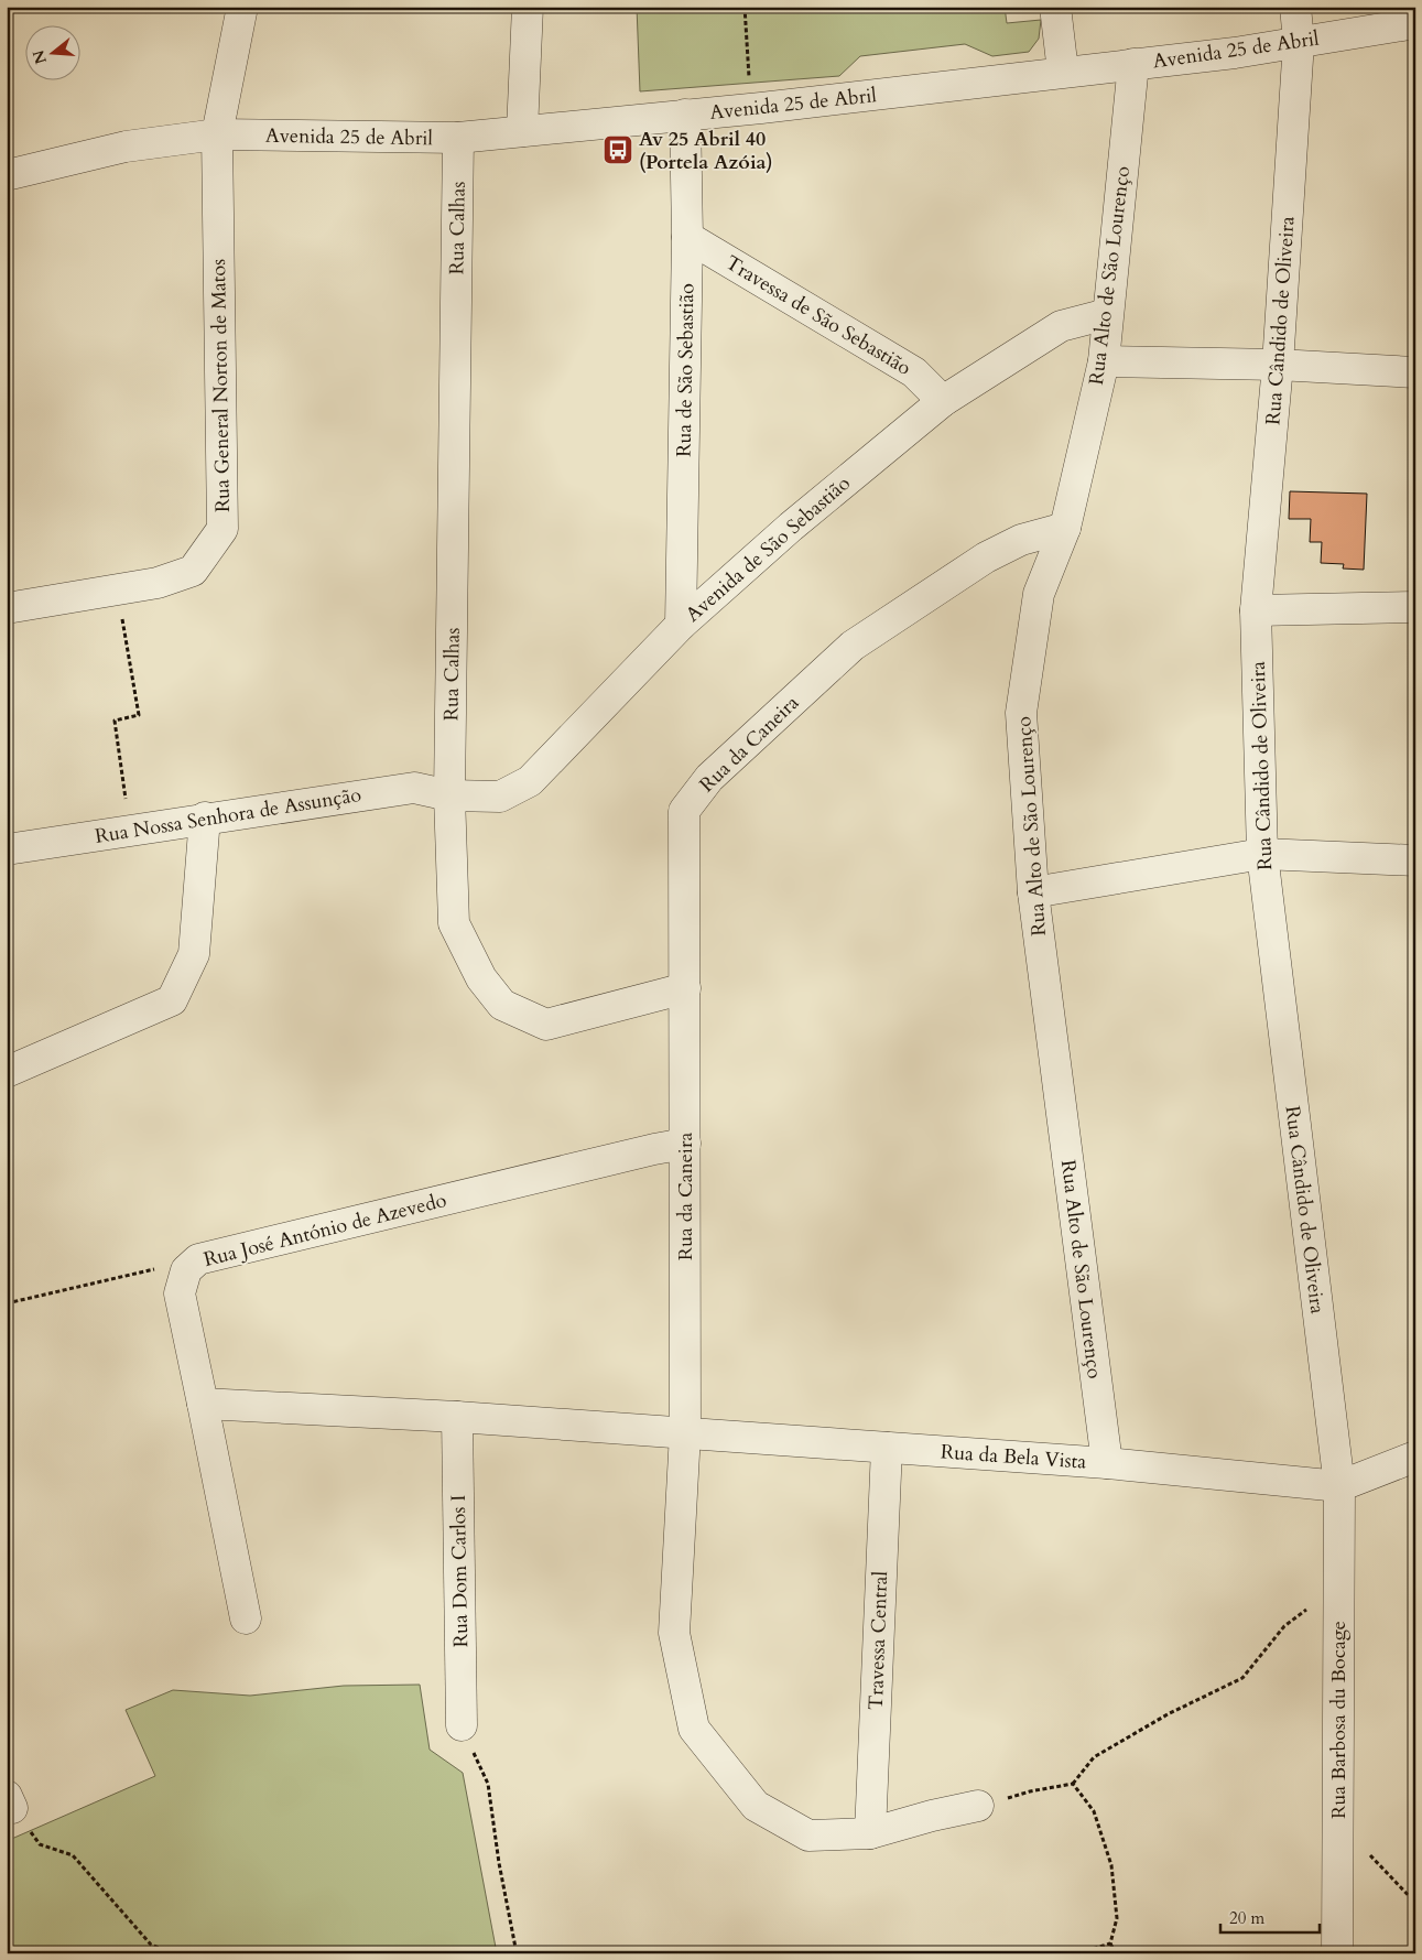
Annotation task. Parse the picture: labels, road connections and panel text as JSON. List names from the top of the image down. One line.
{"streets":{"street":["Avenida 25 de Abril","Rua Calhas","Rua Alto de São Lourenço","Travessa de São Sebastião","Rua Cândido de Oliveira","Rua de São Sebastião","Rua General Norton de Matos","Avenida de São Sebastião","Rua da Caneira","Rua Nossa Senhora de Assunção","Rua José António de Azevedo","Rua da Bela Vista","Rua Dom Carlos I","Travessa Central","Rua Barbosa du Bocage"]},"crossings":[["Avenida 25 de Abril","Rua Calhas"],["Avenida 25 de Abril","Rua Alto de São Lourenço"],["Avenida 25 de Abril","Rua Cândido de Oliveira"],["Avenida 25 de Abril","Rua de São Sebastião"],["Avenida 25 de Abril","Rua General Norton de Matos"],["Rua Calhas","Avenida de São Sebastião"],["Rua Calhas","Rua da Caneira"],["Rua Calhas","Rua Nossa Senhora de Assunção"],["Rua Alto de São Lourenço","Avenida de São Sebastião"],["Rua Alto de São Lourenço","Rua da Caneira"],["Rua Alto de São Lourenço","Rua da Bela Vista"],["Travessa de São Sebastião","Rua de São Sebastião"],["Travessa de São Sebastião","Avenida de São Sebastião"],["Rua Cândido de Oliveira","Rua da Bela Vista"],["Rua Cândido de Oliveira","Rua Barbosa du Bocage"],["Rua de São Sebastião","Avenida de São Sebastião"],["Avenida de São Sebastião","Rua Nossa Senhora de Assunção"],["Rua da Caneira","Rua José António de Azevedo"],["Rua da Caneira","Rua da Bela Vista"],["Rua da Caneira","Travessa Central"],["Rua da Bela Vista","Travessa Central"],["Rua da Bela Vista","Rua Barbosa du Bocage"]],"places":{"bus stop":["Av 25 Abril 40 (Portela Azóia)"]},"scale_bar":"20 m","north":"left"}
